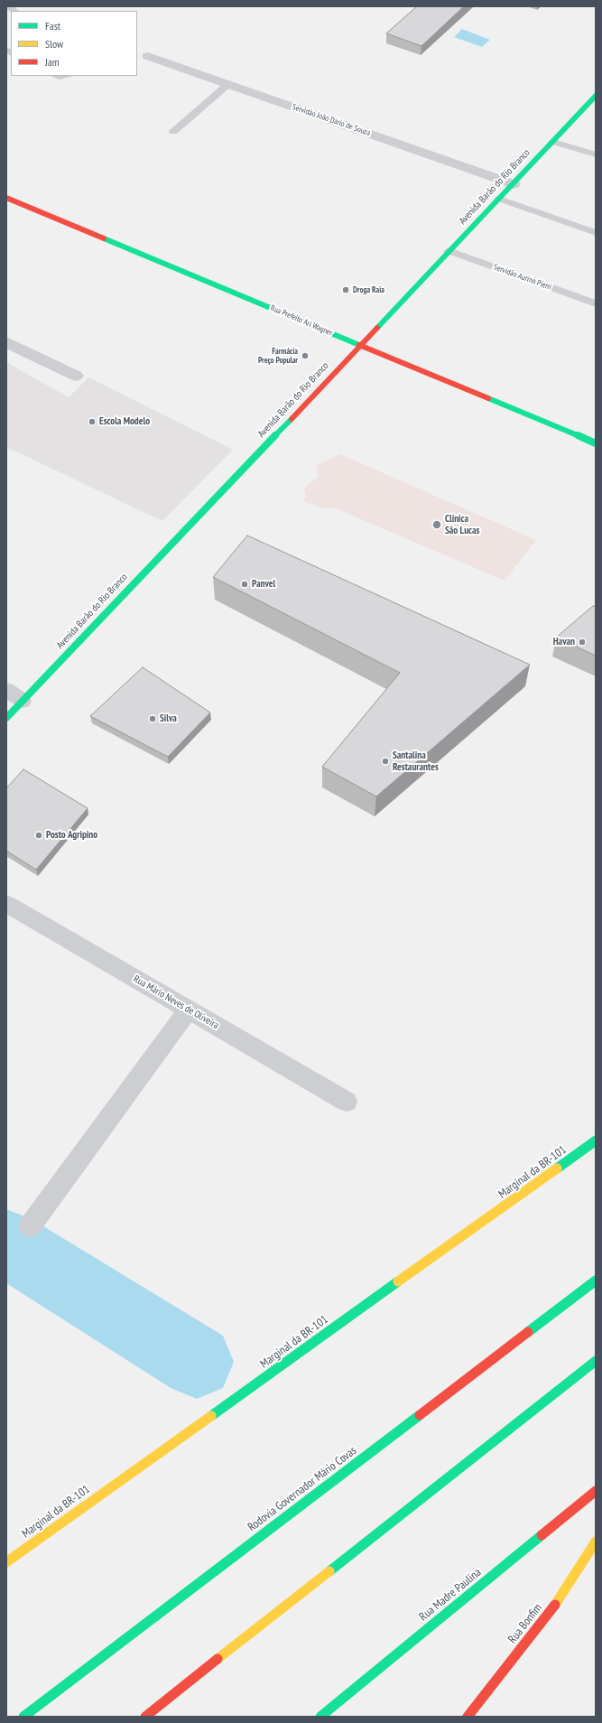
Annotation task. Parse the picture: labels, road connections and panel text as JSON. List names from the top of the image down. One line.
{"streets":{"main road":["Avenida Barão do Rio Branco","Rua Prefeito Ari Wagner","Marginal da BR-101","Rodovia Governador Mário Covas","Rua Madre Paulina","Rua Bonfim"],"street":["Servidão João Dário de Souza","Rua Mário Neves de Oliveira"],"lane":["Servidão Aurino Pierri"]},"crossings":[["Servidão João Dário de Souza","Avenida Barão do Rio Branco"],["Avenida Barão do Rio Branco","Servidão Aurino Pierri"],["Avenida Barão do Rio Branco","Rua Prefeito Ari Wagner"]],"places":["Droga Raia","Farmácia Preço Popular","Escola Modelo","Clínica São Lucas","Panvel","Havan","Silva","Santalina Restaurantes","Posto Agripino"],"legend":["Fast","Slow","Jam"]}
